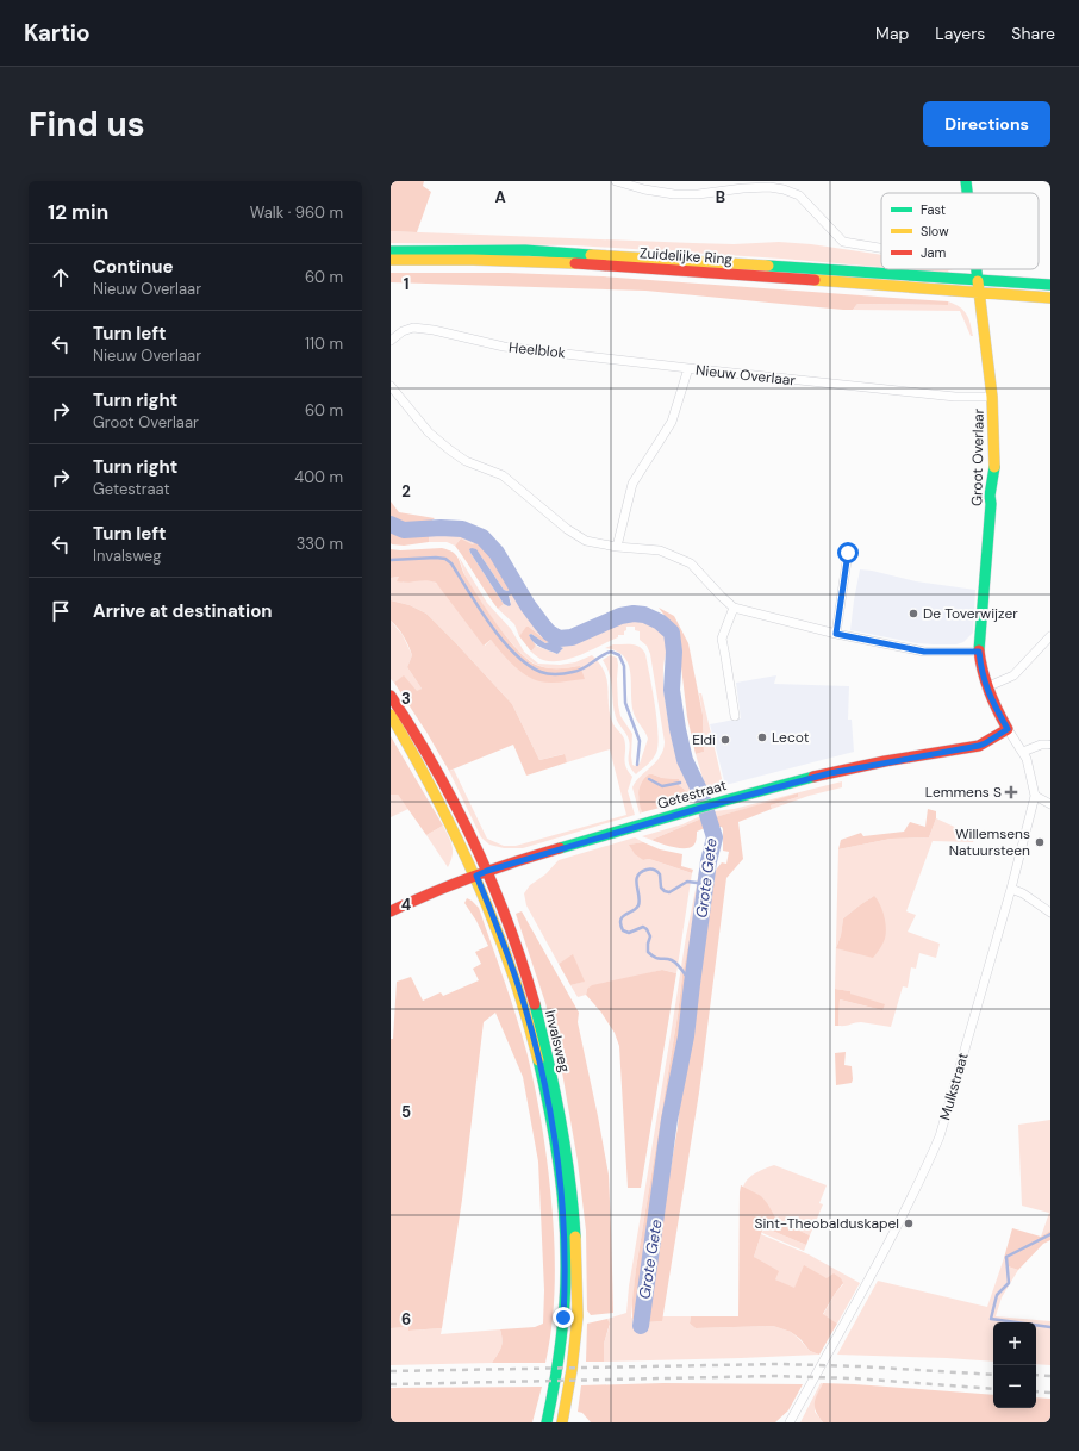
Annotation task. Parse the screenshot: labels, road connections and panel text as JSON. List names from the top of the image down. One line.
{"streets":{"main road":["Zuidelijke Ring","Groot Overlaar","Getestraat","Invalsweg"],"street":["Heelblok","Nieuw Overlaar","Mulkstraat"]},"crossings":[["Zuidelijke Ring","Groot Overlaar"],["Heelblok","Nieuw Overlaar"],["Nieuw Overlaar","Groot Overlaar"],["Groot Overlaar","Getestraat"],["Groot Overlaar","Mulkstraat"],["Getestraat","Invalsweg"],["Getestraat","Mulkstraat"]],"water":["Grote Gete"],"places":{"other":["De Toverwijzer","Lecot","Eldi","Willemsens Natuursteen","Sint-Theobalduskapel"],"health":["Lemmens S"]},"legend":["Fast","Slow","Jam"],"page":{"header":"Kartio","nav":["Map","Layers","Share"],"buttons":"Directions","title":"Find us","heading":["12 min","Walk · 960 m"],"list":[["Continue","Nieuw Overlaar","60 m"],["Turn left","Nieuw Overlaar","110 m"],["Turn right","Groot Overlaar","60 m"],["Turn right","Getestraat","400 m"],["Turn left","Invalsweg","330 m"],"Arrive at destination"],"map_buttons":["+","−"]},"grid":{"columns":["A","B"],"rows":["1","2","3","4","5","6"]}}
